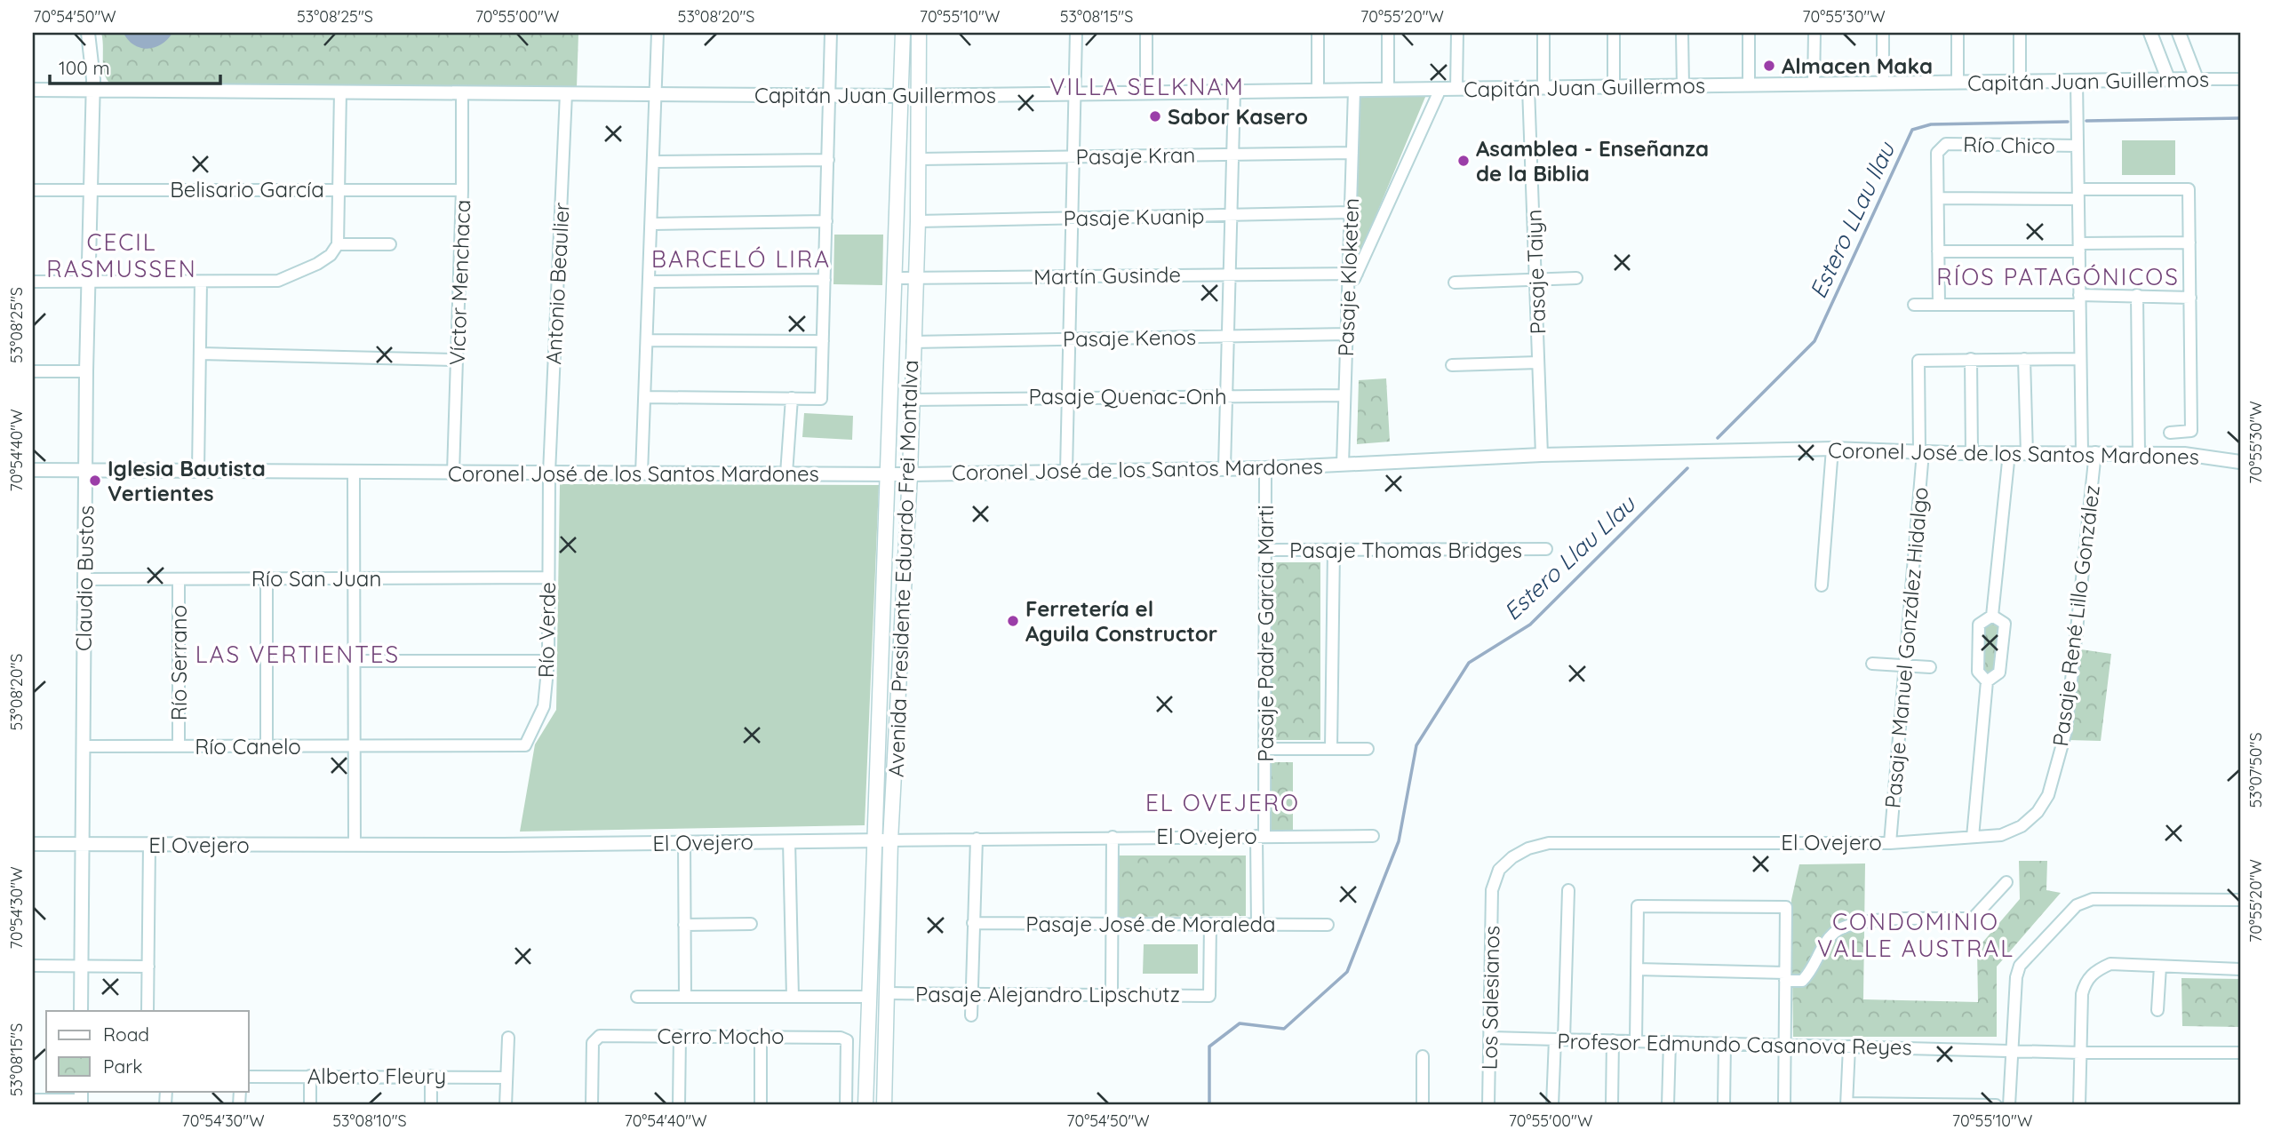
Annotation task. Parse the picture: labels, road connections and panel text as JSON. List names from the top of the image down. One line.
{"streets":{"main road":["Avenida Presidente Eduardo Frei Montalva"],"street":["Capitán Juan Guillermos","Río Chico","Pasaje Kran","Belisario García","Pasaje Kuanip","Pasaje Taiyn","Martín Gusinde","Pasaje Kloketen","Víctor Menchaca","Antonio Beaulier","Pasaje Kenos","Pasaje Quenac-Onh","Coronel José de los Santos Mardones","Pasaje Thomas Bridges","Claudio Bustos","Río San Juan","Pasaje René Lillo González","Río Verde","Pasaje Padre García Marti","Pasaje Manuel González Hidalgo","Río Serrano","Río Canelo","El Ovejero","Pasaje José de Moraleda","Pasaje Alejandro Lipschutz","Los Salesianos","Cerro Mocho","Profesor Edmundo Casanova Reyes","Alberto Fleury"]},"crossings":[["Capitán Juan Guillermos","Pasaje Taiyn"],["Capitán Juan Guillermos","Pasaje Kloketen"],["Capitán Juan Guillermos","Víctor Menchaca"],["Capitán Juan Guillermos","Antonio Beaulier"],["Capitán Juan Guillermos","Avenida Presidente Eduardo Frei Montalva"],["Capitán Juan Guillermos","Claudio Bustos"],["Capitán Juan Guillermos","Pasaje René Lillo González"],["Río Chico","Pasaje René Lillo González"],["Pasaje Kran","Pasaje Kloketen"],["Pasaje Kran","Avenida Presidente Eduardo Frei Montalva"],["Belisario García","Víctor Menchaca"],["Belisario García","Claudio Bustos"],["Pasaje Kuanip","Pasaje Kloketen"],["Pasaje Kuanip","Avenida Presidente Eduardo Frei Montalva"],["Pasaje Taiyn","Coronel José de los Santos Mardones"],["Martín Gusinde","Pasaje Kloketen"],["Martín Gusinde","Avenida Presidente Eduardo Frei Montalva"],["Pasaje Kloketen","Pasaje Kenos"],["Pasaje Kloketen","Pasaje Quenac-Onh"],["Pasaje Kloketen","Coronel José de los Santos Mardones"],["Víctor Menchaca","Coronel José de los Santos Mardones"],["Antonio Beaulier","Coronel José de los Santos Mardones"],["Antonio Beaulier","Río Verde"],["Pasaje Kenos","Avenida Presidente Eduardo Frei Montalva"],["Pasaje Quenac-Onh","Avenida Presidente Eduardo Frei Montalva"],["Coronel José de los Santos Mardones","Avenida Presidente Eduardo Frei Montalva"],["Coronel José de los Santos Mardones","Claudio Bustos"],["Coronel José de los Santos Mardones","Pasaje René Lillo González"],["Coronel José de los Santos Mardones","Río Verde"],["Coronel José de los Santos Mardones","Pasaje Padre García Marti"],["Coronel José de los Santos Mardones","Pasaje Manuel González Hidalgo"],["Pasaje Thomas Bridges","Pasaje Padre García Marti"],["Avenida Presidente Eduardo Frei Montalva","El Ovejero"],["Avenida Presidente Eduardo Frei Montalva","Pasaje Alejandro Lipschutz"],["Claudio Bustos","Río San Juan"],["Claudio Bustos","Río Canelo"],["Claudio Bustos","El Ovejero"],["Río San Juan","Río Verde"],["Río San Juan","Río Serrano"],["Pasaje René Lillo González","El Ovejero"],["Río Verde","Río Canelo"],["Pasaje Padre García Marti","El Ovejero"],["Pasaje Padre García Marti","Pasaje José de Moraleda"],["Pasaje Manuel González Hidalgo","El Ovejero"],["Río Serrano","Río Canelo"],["El Ovejero","Los Salesianos"],["Pasaje José de Moraleda","Pasaje Alejandro Lipschutz"],["Los Salesianos","Profesor Edmundo Casanova Reyes"]],"districts":["VILLA SELKNAM","CECIL RASMUSSEN","BARCELÓ LIRA","RÍOS PATAGÓNICOS","LAS VERTIENTES","EL OVEJERO","CONDOMINIO VALLE AUSTRAL"],"water":["Estero LLau llau","Estero Llau Llau"],"places":["Almacen Maka","Sabor Kasero","Asamblea - Enseñanza de la Biblia","Iglesia Bautista Vertientes","Ferretería el Aguila Constructor"],"legend":["Road","Park"],"scale_bar":"100 m","coordinates":["70°54'50\"W","53°08'25\"S","70°55'00\"W","53°08'20\"S","70°55'10\"W","53°08'15\"S","70°55'20\"W","70°55'30\"W","70°54'40\"W","53°07'50\"S","70°54'30\"W","53°08'10\"S"]}
